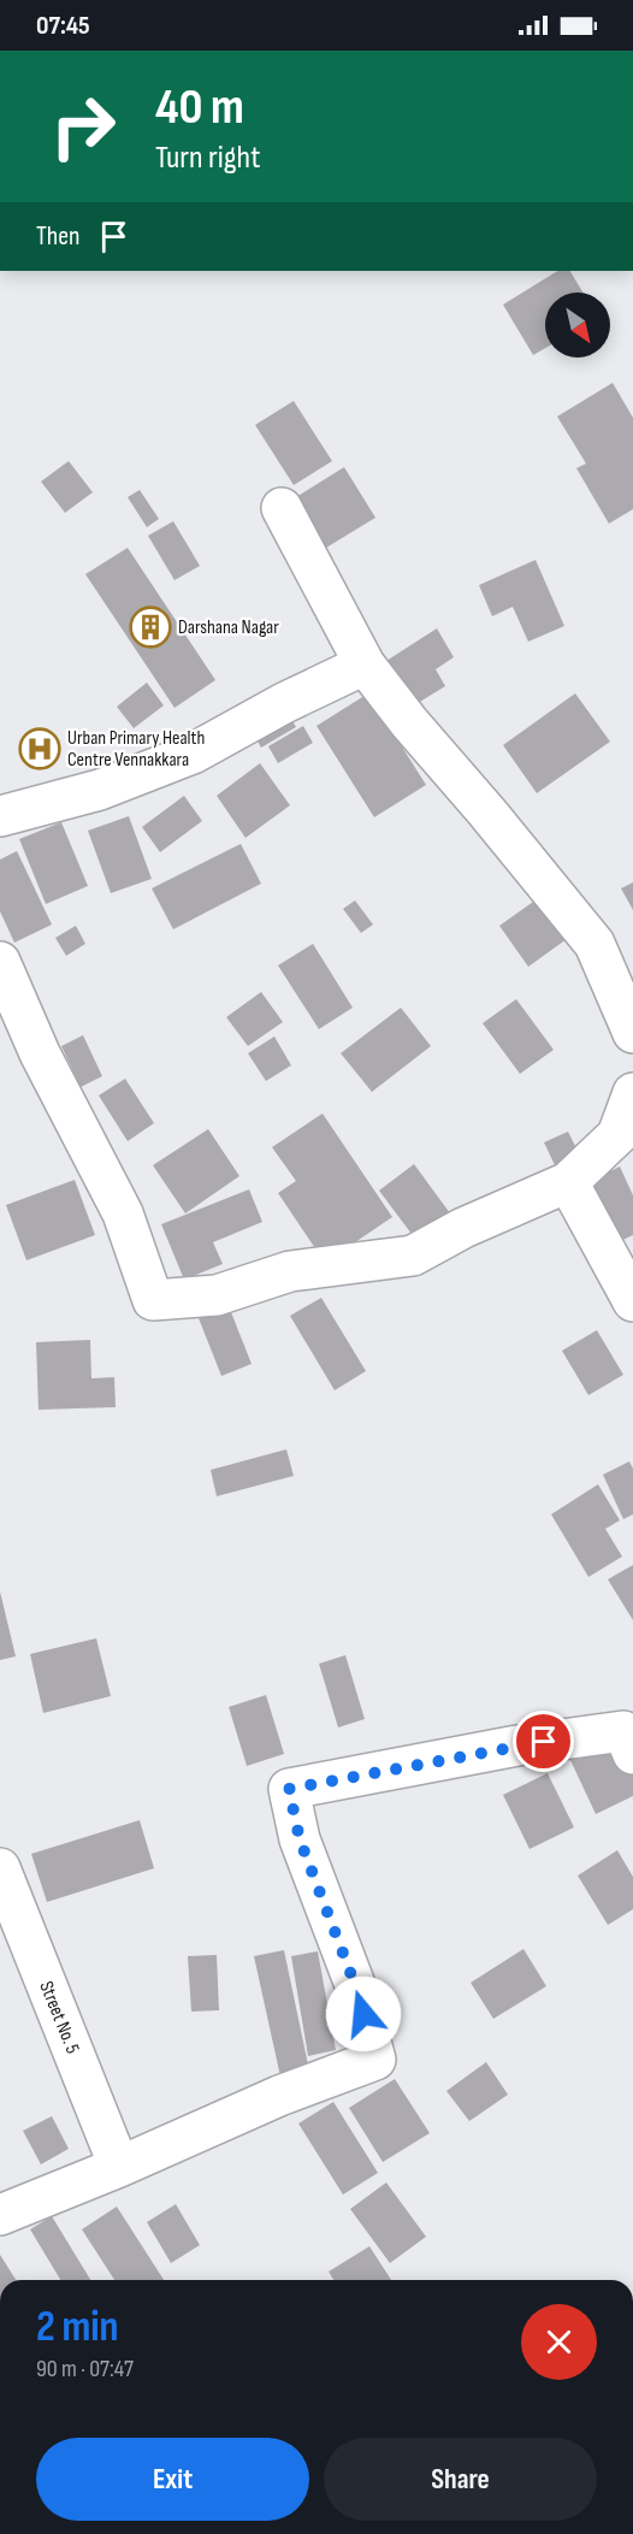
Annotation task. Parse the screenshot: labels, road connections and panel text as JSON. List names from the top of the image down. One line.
{"streets":{"street":["Street No. 5"]},"places":{"building":["Darshana Nagar"],"hospital":["Urban Primary Health Centre Vennakkara"]},"north":"bottom right","page":{"status":"07:45","turn":["40 m","Turn right"],"then":"Then","heading":["2 min","90 m · 07:47"],"buttons":["Exit","Share"]}}
